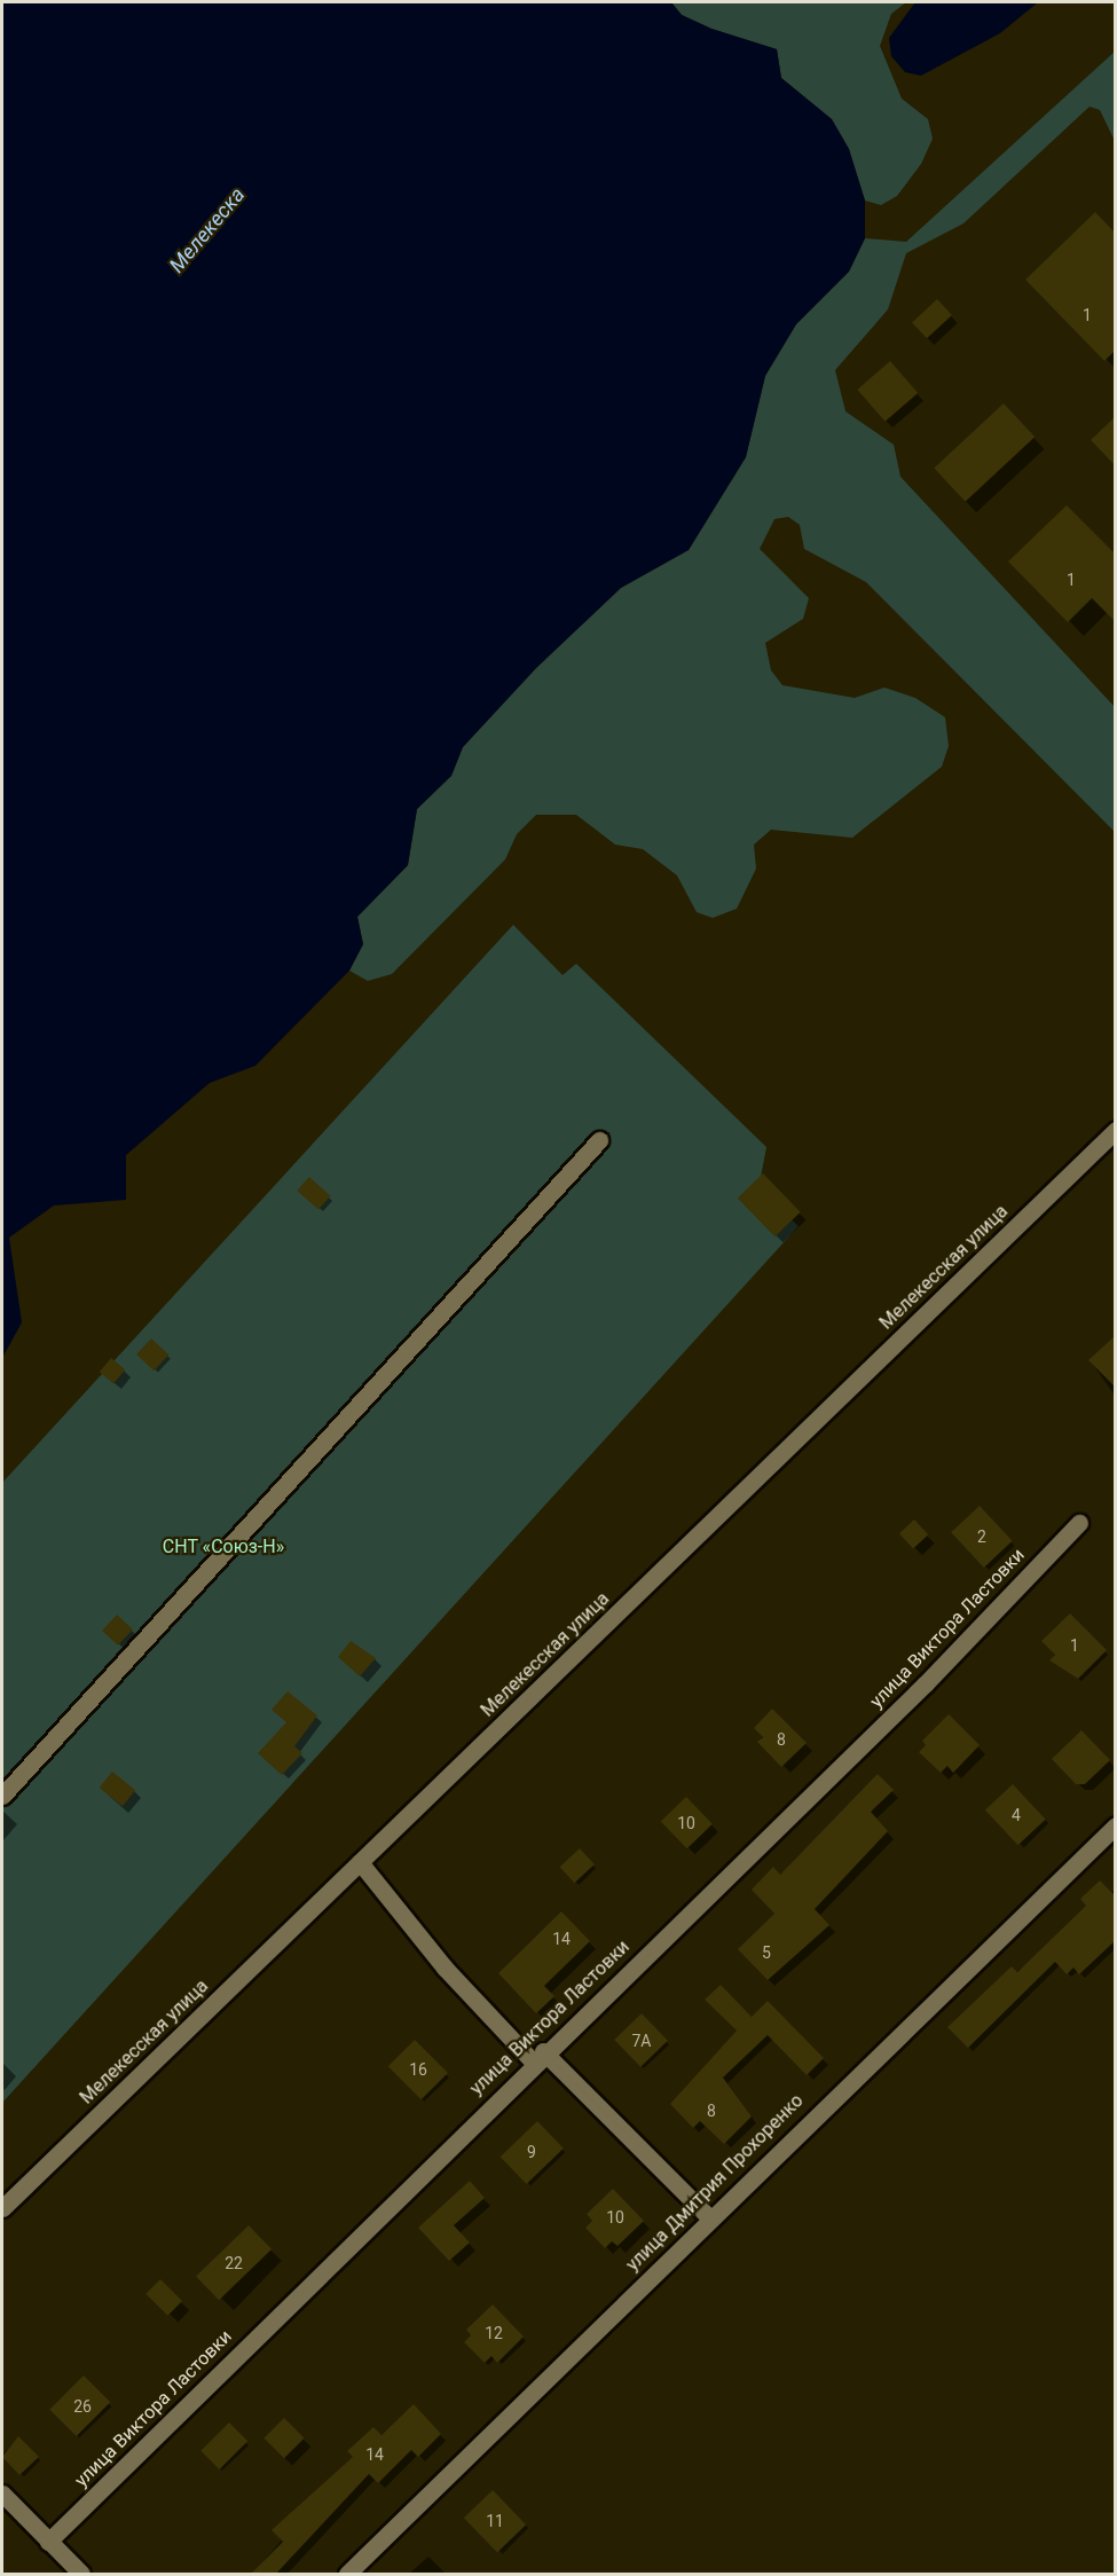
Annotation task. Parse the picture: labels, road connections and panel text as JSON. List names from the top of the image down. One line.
{"streets":{"street":["Мелекесская улица","улица Виктора Ластовки","улица Дмитрия Прохоренко"]},"water":["Мелекеска"],"parks":["СНТ «Союз-Н»"],"house_numbers":["1","1","2","1","8","4","10","14","5","7А","16","8","9","10","22","12","26","14","11"]}
